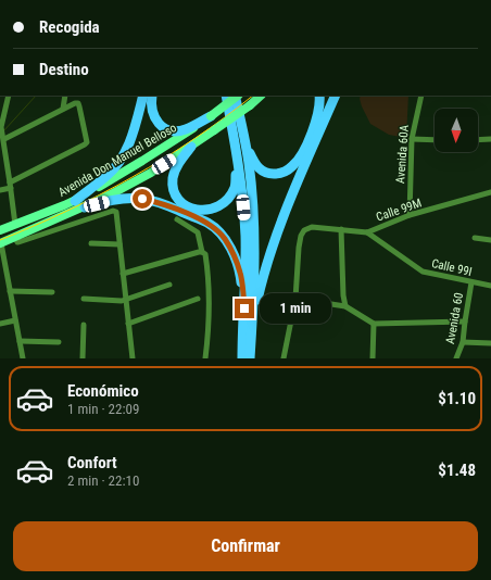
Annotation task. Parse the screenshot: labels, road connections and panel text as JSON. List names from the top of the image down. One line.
{"streets":{"main road":["Avenida Don Manuel Belloso"],"street":["Avenida 60A","Calle 99M","Calle 99I","Avenida 60"]},"crossings":[["Avenida 60A","Calle 99M"],["Calle 99M","Calle 99I"],["Calle 99I","Avenida 60"]],"north":"bottom","page":{"banner":["Recogida","Destino"],"bubble":"1 min","list":[{"name":"Económico","note":"1 min · 22:09","value":"$1.10"},{"name":"Confort","note":"2 min · 22:10","value":"$1.48"}],"buttons":"Confirmar"}}
